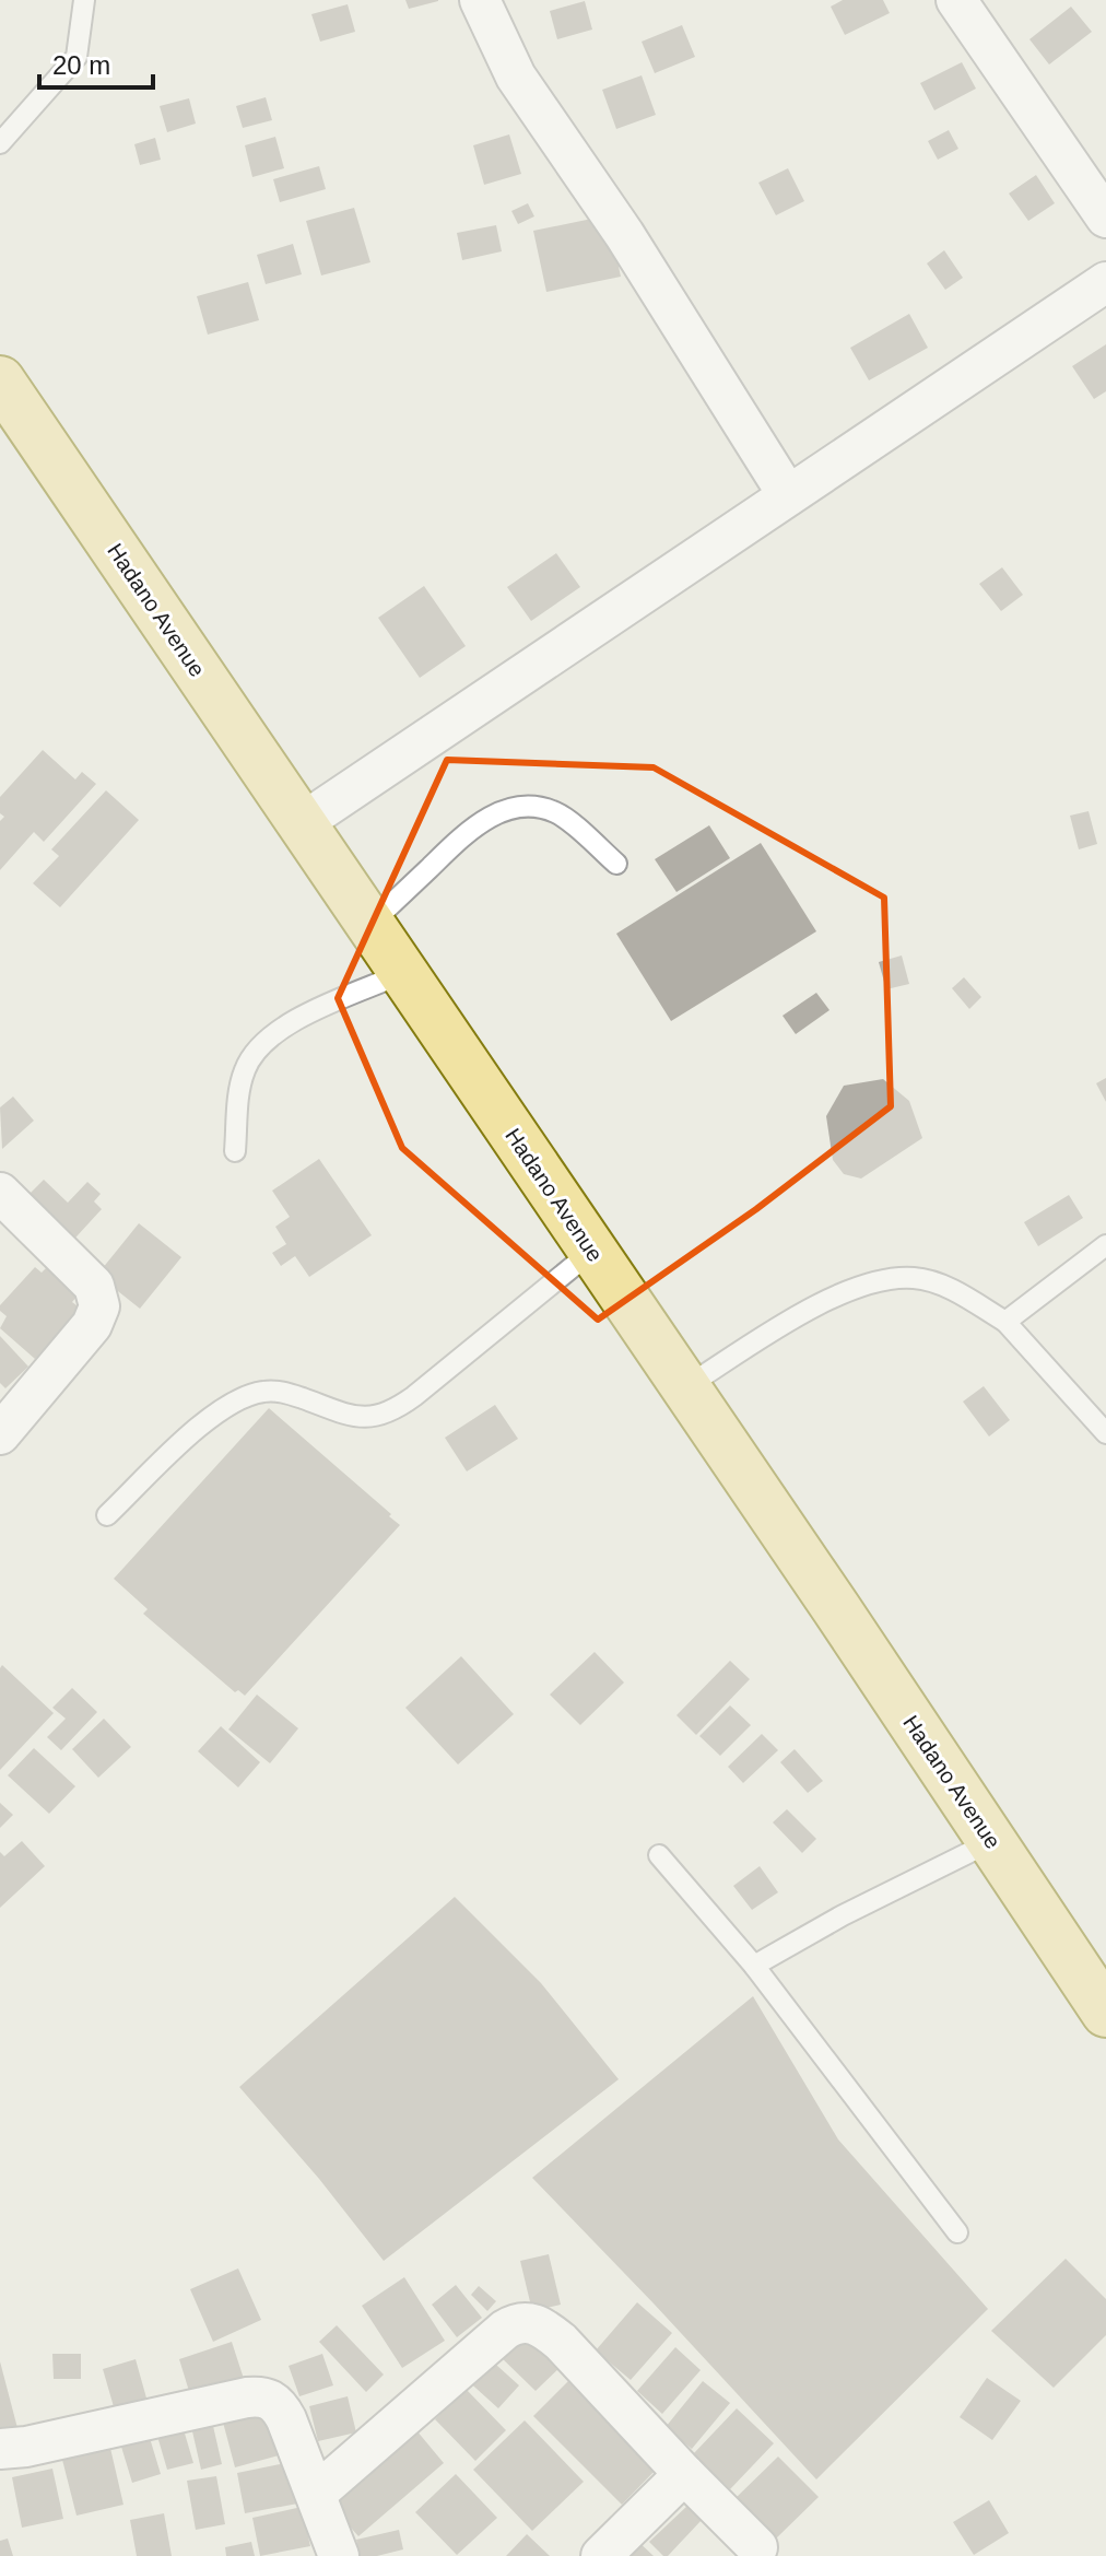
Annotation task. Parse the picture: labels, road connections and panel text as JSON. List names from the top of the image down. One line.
{"streets":{"main road":["Hadano Avenue"]},"scale_bar":"20 m"}
